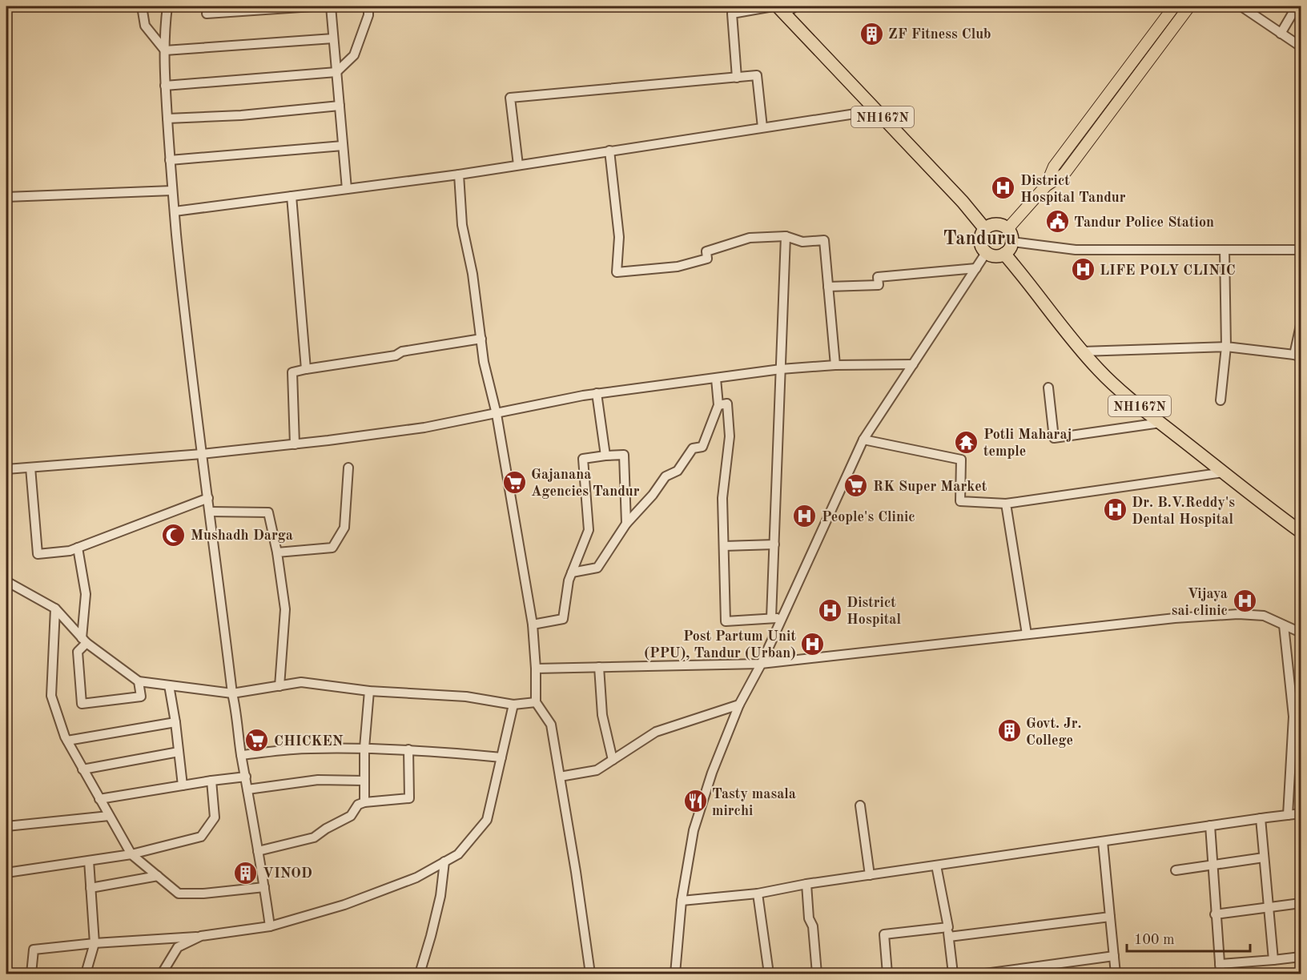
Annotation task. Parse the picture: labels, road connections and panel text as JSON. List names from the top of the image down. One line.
{"streets":{"highway":["NH167N"]},"districts":["Tanduru"],"places":{"building":["ZF Fitness Club","Govt. Jr. College","VINOD"],"hospital":["District Hospital Tandur","LIFE POLY CLINIC","Dr. B.V.Reddy's Dental Hospital","People's Clinic","Vijaya sai clinic","District Hospital","Post Partum Unit (PPU), Tandur (Urban)"],"public building":["Tandur Police Station"],"temple":["Potli Maharaj temple"],"supermarket":["Gajanana Agencies Tandur","RK Super Market","CHICKEN"],"mosque":["Mushadh Darga"],"restaurant":["Tasty masala mirchi"]},"scale_bar":"100 m"}
